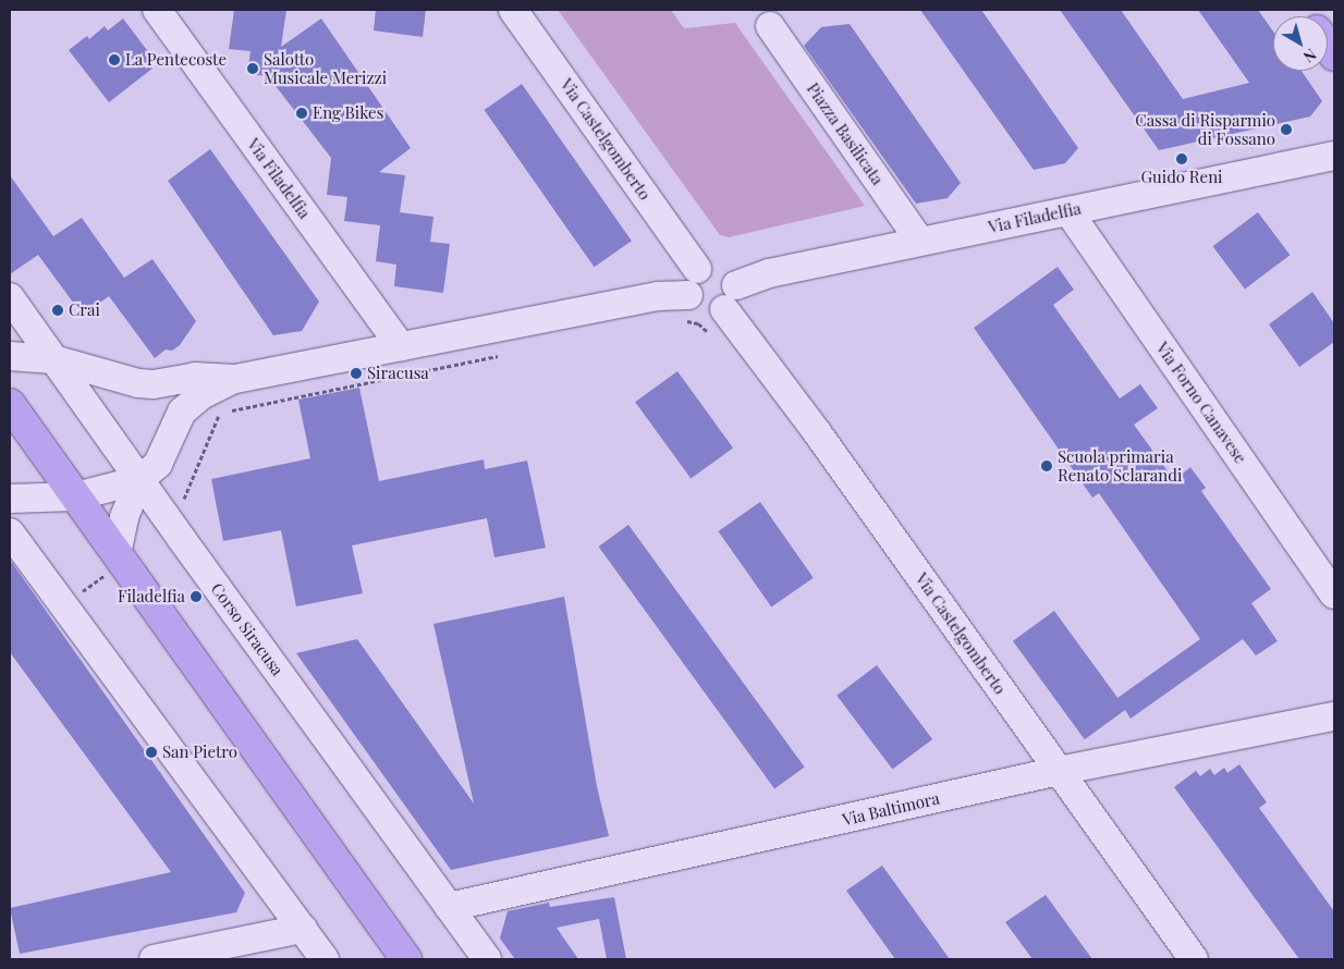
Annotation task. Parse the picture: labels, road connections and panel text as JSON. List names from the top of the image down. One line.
{"streets":{"street":["Piazza Basilicata","Via Castelgomberto","Via Filadelfia","Via Forno Canavese","Corso Siracusa","Via Baltimora"]},"crossings":[["Piazza Basilicata","Via Filadelfia"],["Via Castelgomberto","Via Filadelfia"],["Via Castelgomberto","Via Baltimora"],["Via Filadelfia","Via Forno Canavese"],["Corso Siracusa","Via Baltimora"]],"places":["La Pentecoste","Salotto Musicale Merizzi","Eng Bikes","Cassa di Risparmio di Fossano","Guido Reni","Crai","Siracusa","Scuola primaria Renato Sclarandi","Filadelfia","San Pietro"],"north":"bottom right"}
